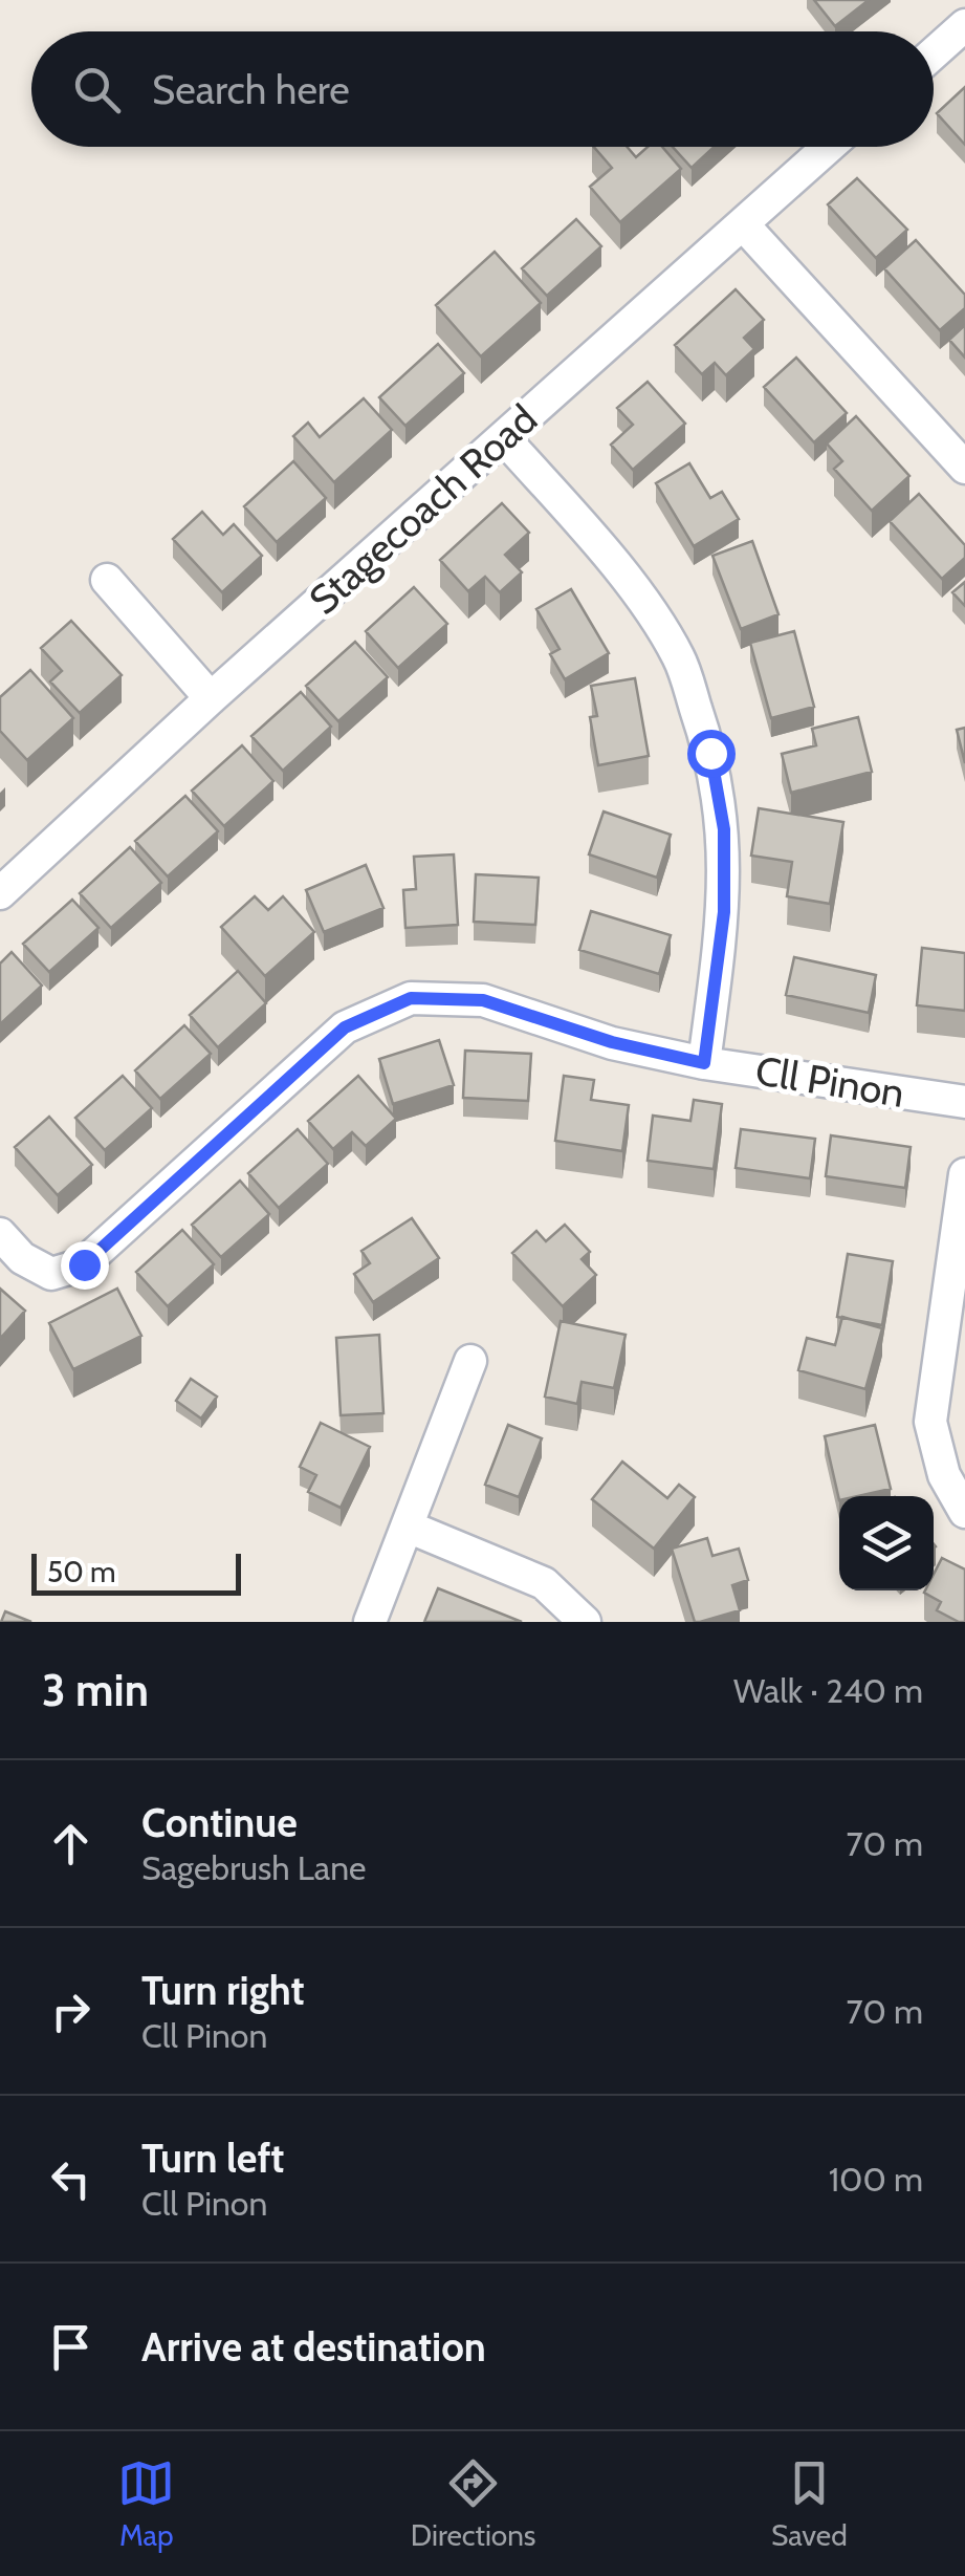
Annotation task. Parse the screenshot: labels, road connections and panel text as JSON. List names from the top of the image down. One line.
{"streets":{"street":["Stagecoach Road","Cll Pinon"]},"scale_bar":"50 m","page":{"search":"Search here","scale":"50 m","heading":["3 min","Walk · 240 m"],"list":[["Continue","Sagebrush Lane","70 m"],["Turn right","Cll Pinon","70 m"],["Turn left","Cll Pinon","100 m"],"Arrive at destination"],"nav":["Map","Directions","Saved"]}}
